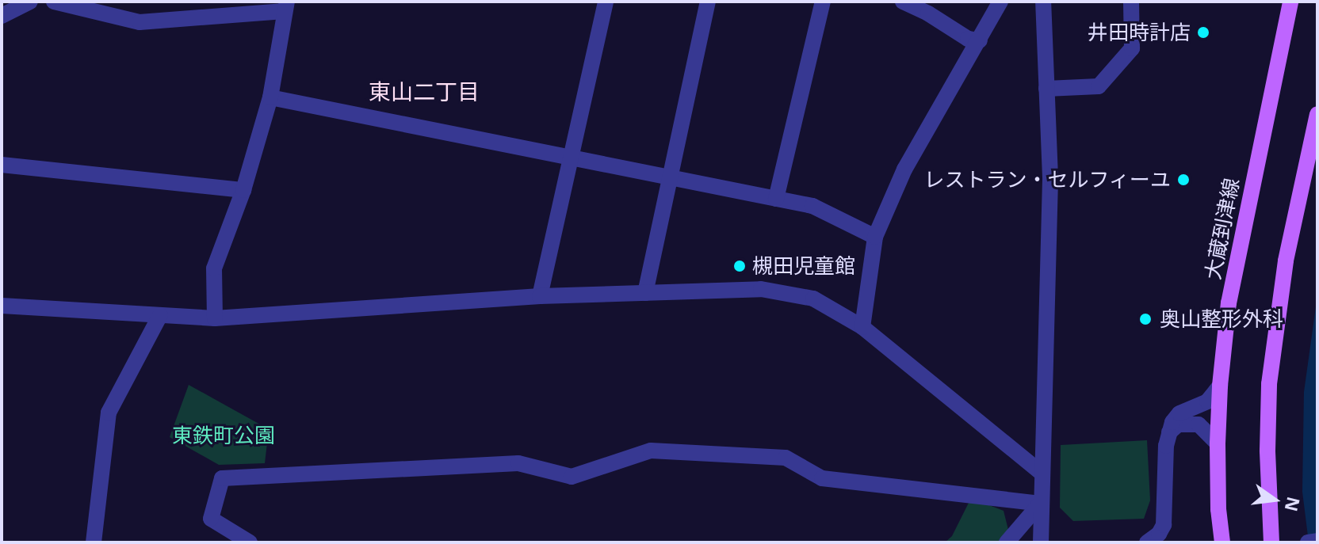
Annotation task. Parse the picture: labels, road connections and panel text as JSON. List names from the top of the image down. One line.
{"streets":{"main road":["大蔵到津線"]},"districts":["東山二丁目"],"parks":["東鉄町公園"],"places":["井田時計店","レストラン・セルフィーユ","槻田児童館","奥山整形外科"],"north":"right"}
